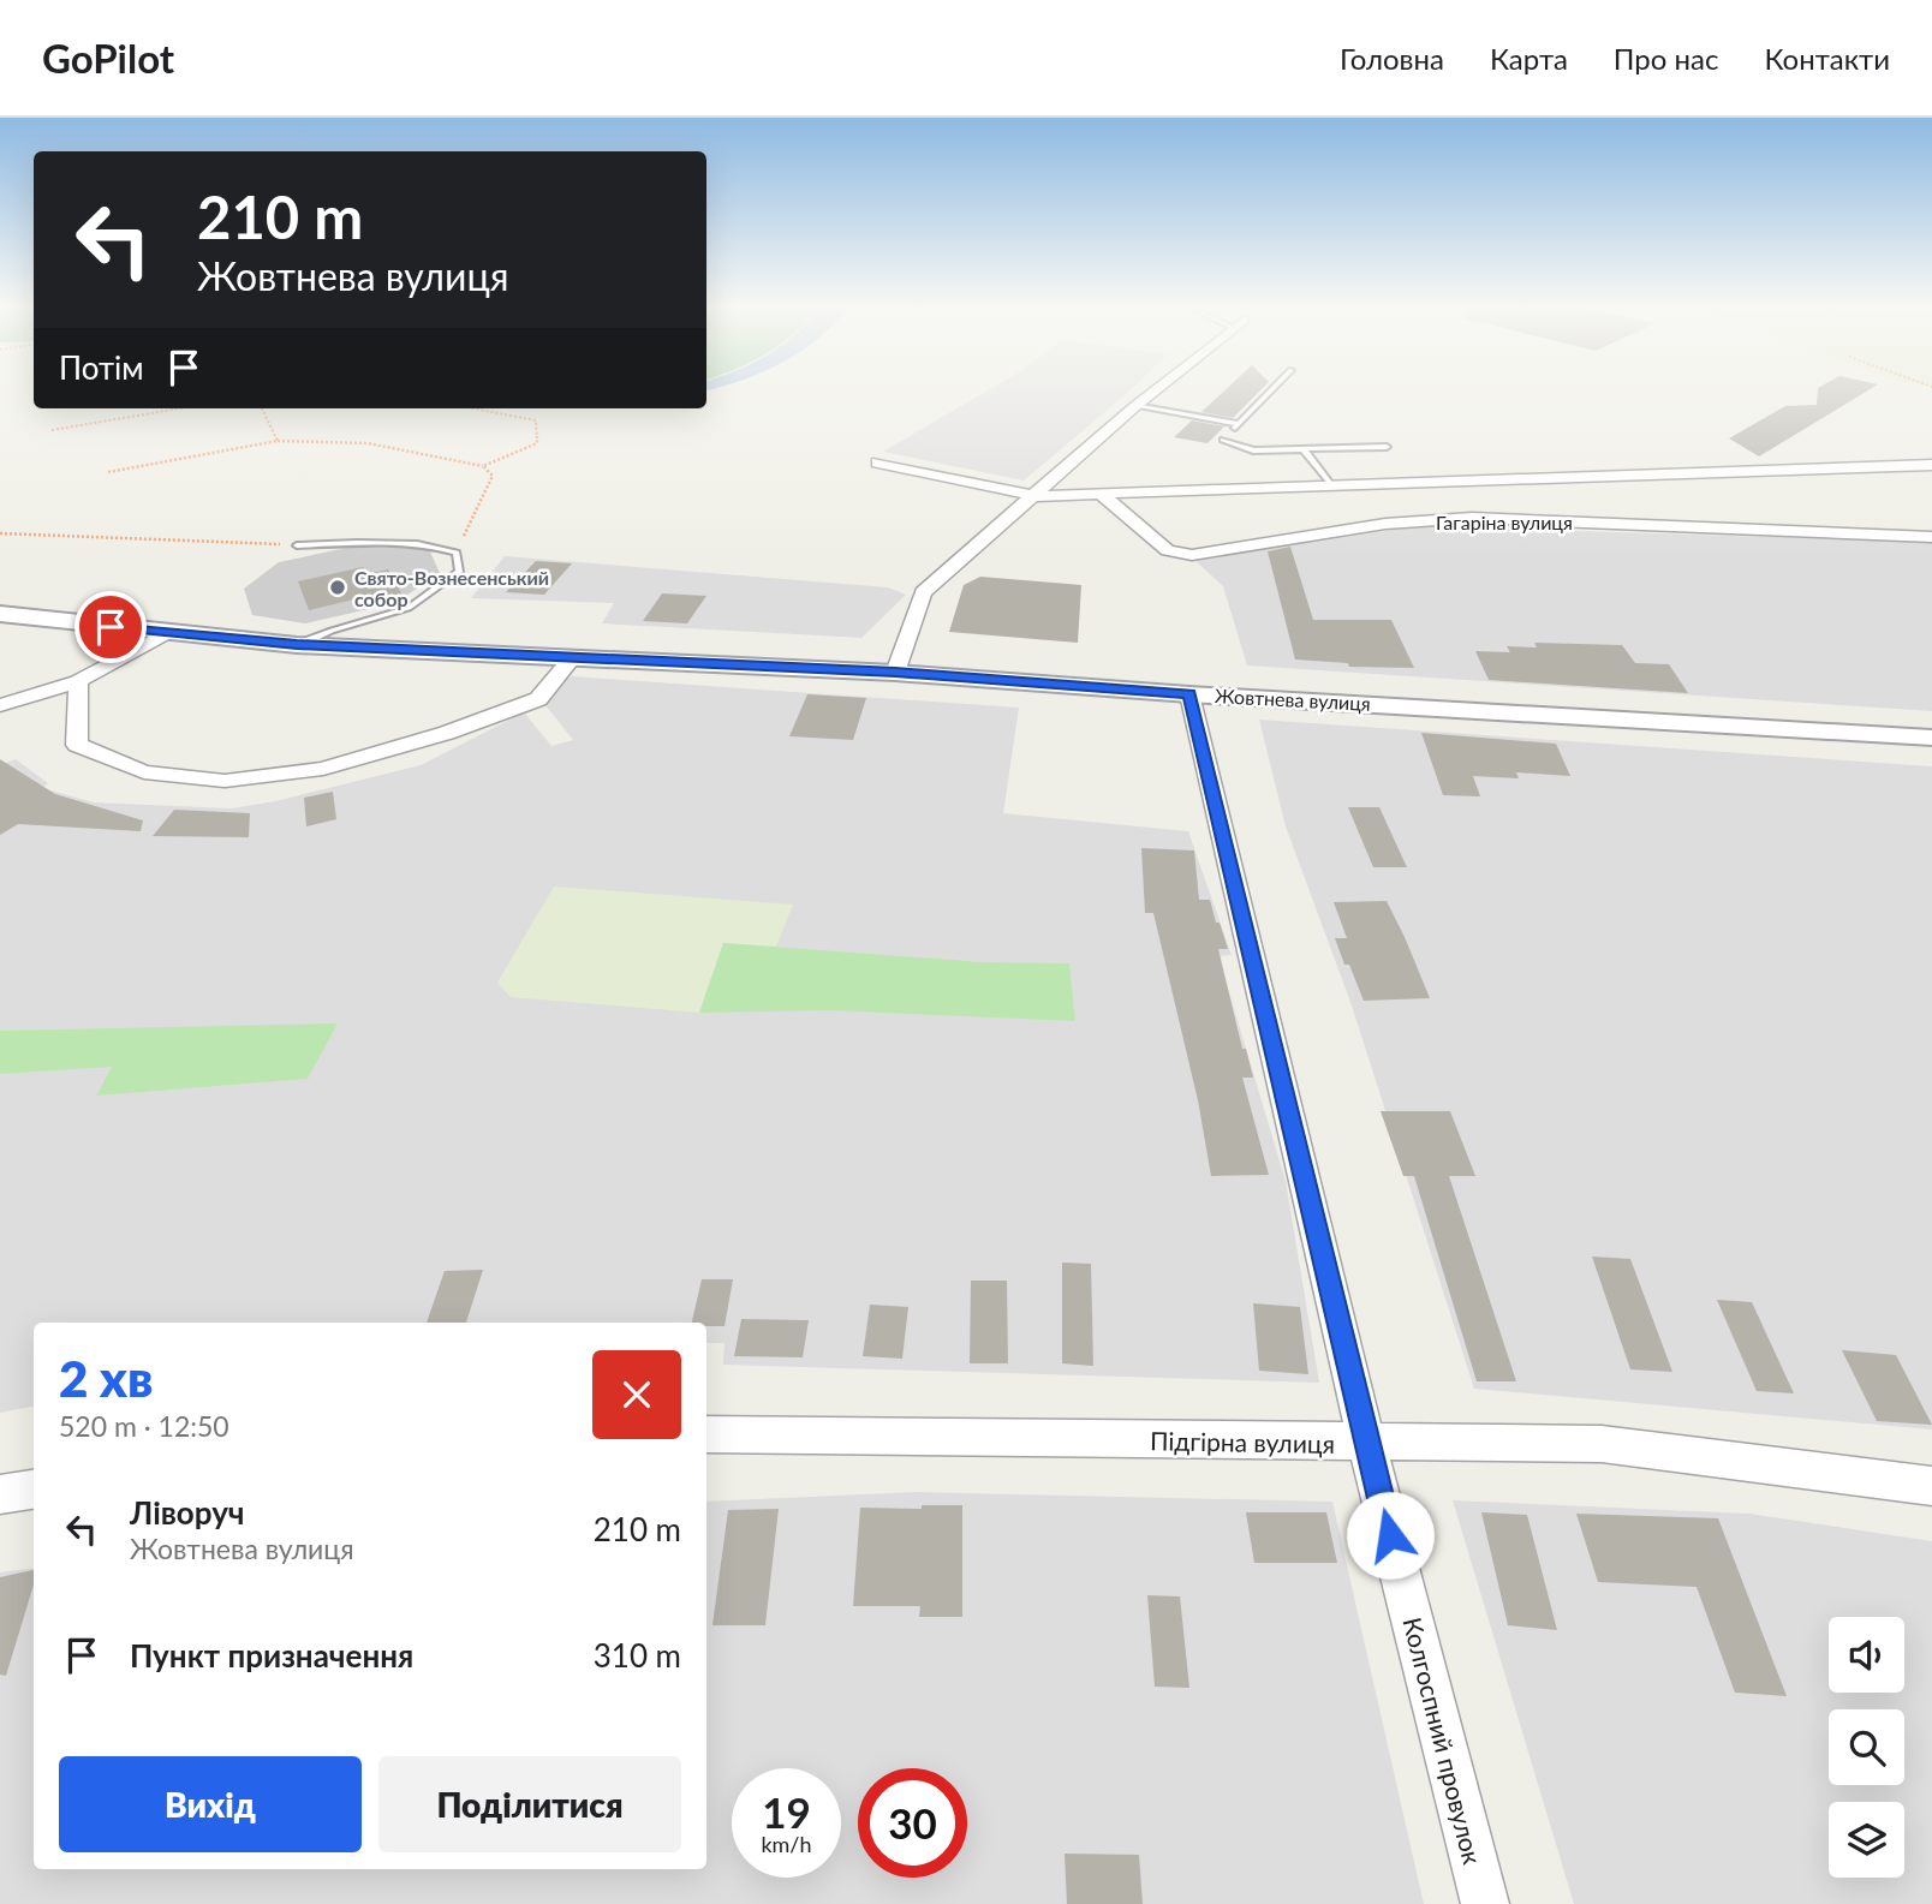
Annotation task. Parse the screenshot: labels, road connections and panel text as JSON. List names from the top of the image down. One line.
{"streets":{"street":["Гагаріна вулиця","Жовтнева вулиця","Підгірна вулиця","Колгоспний провулок"]},"crossings":[["Жовтнева вулиця","Колгоспний провулок"],["Підгірна вулиця","Колгоспний провулок"]],"places":["Свято-Вознесенський собор"],"page":{"header":"GoPilot","nav":["Головна","Карта","Про нас","Контакти"],"turn":["210 m","Жовтнева вулиця"],"then":"Потім","heading":["2 хв","520 m · 12:50"],"list":[{"name":"Ліворуч","note":"Жовтнева вулиця","value":"210 m"},{"name":"Пункт призначення","value":"310 m"}],"buttons":["Вихід","Поділитися"],"speed":"19 km/h","limit":"30"}}
